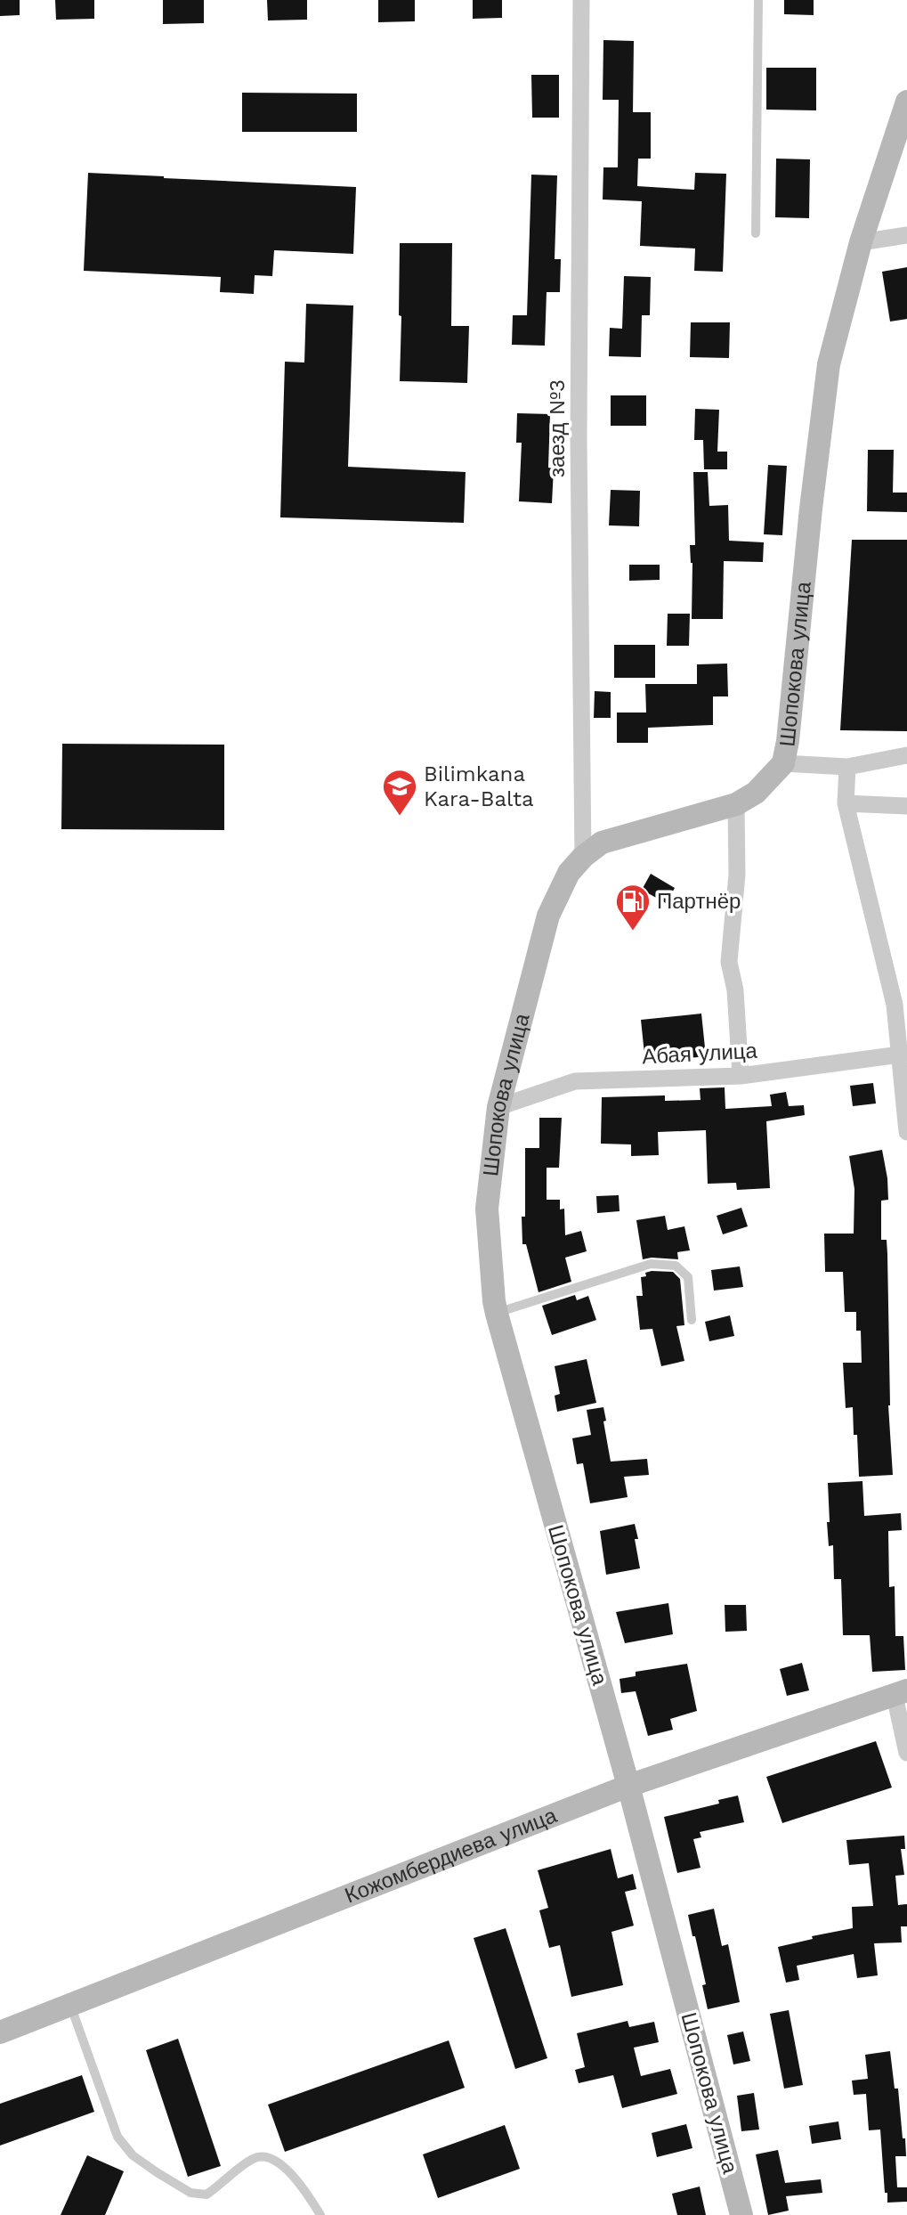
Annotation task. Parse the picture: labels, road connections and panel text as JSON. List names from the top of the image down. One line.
{"streets":{"street":["заезд №3","Шопокова улица","Абая улица","Кожомбердиева улица"]},"crossings":[["заезд №3","Шопокова улица"],["Шопокова улица","Абая улица"],["Шопокова улица","Кожомбердиева улица"]],"places":{"school or university":["Bilimkana Kara-Balta"],"fuel station":["Партнёр"]}}
